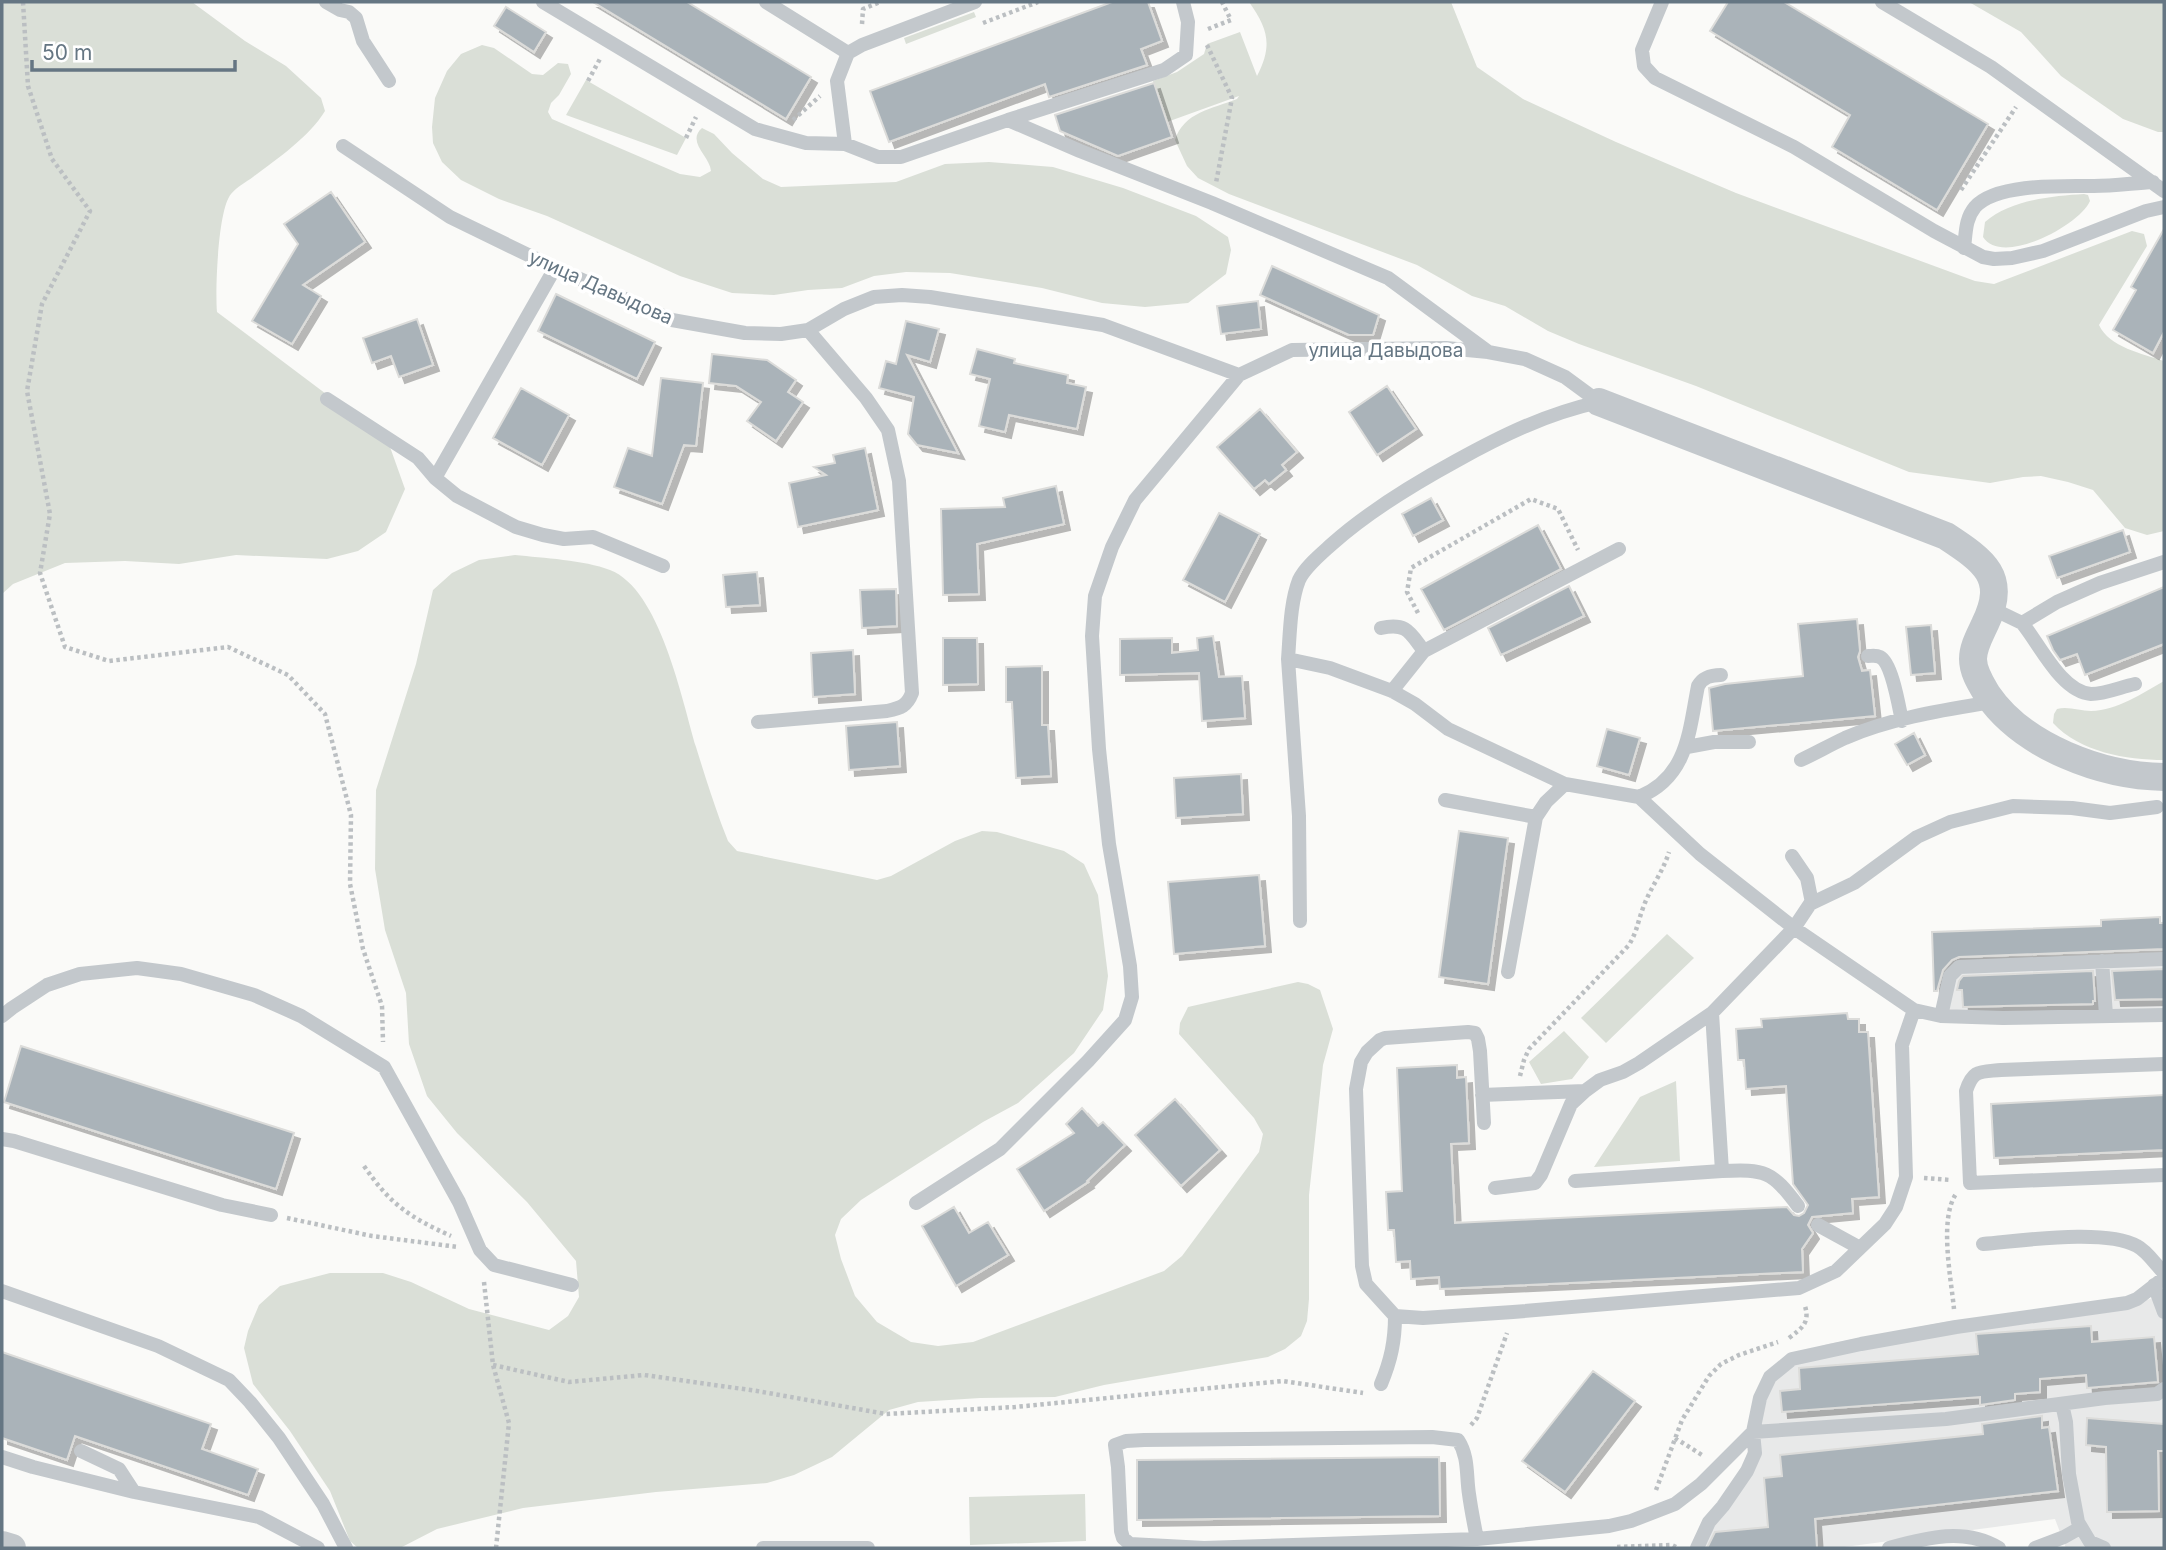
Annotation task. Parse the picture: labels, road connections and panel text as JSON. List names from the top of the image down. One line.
{"streets":{"street":["улица Давыдова"]},"scale_bar":"50 m"}
